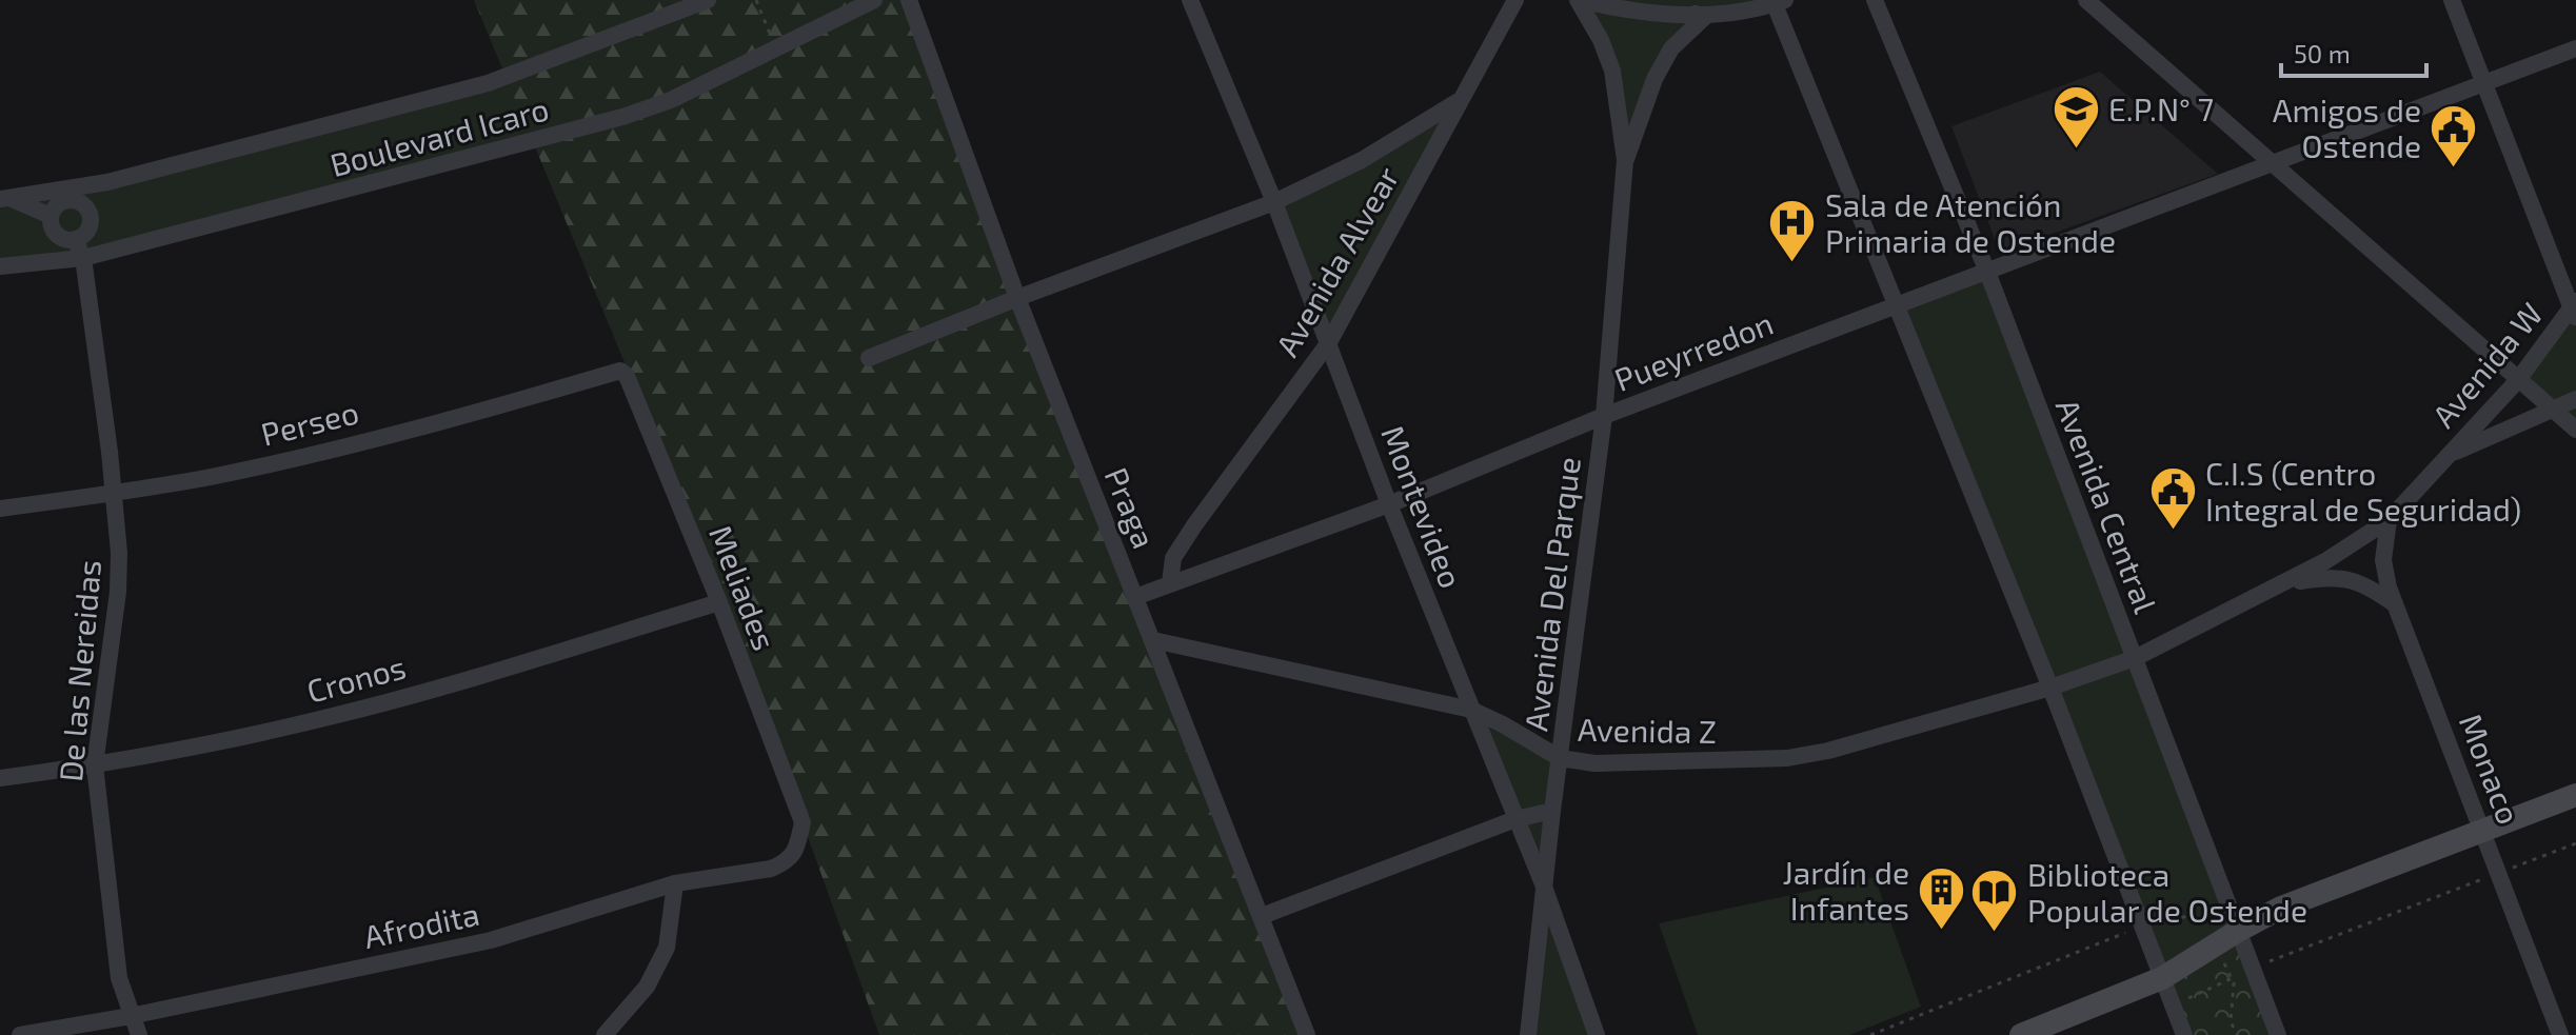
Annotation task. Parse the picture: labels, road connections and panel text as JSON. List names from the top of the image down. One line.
{"streets":{"street":["Boulevard Icaro","Avenida Alvear","Pueyrredon","Avenida W","Perseo","Avenida Central","Montevideo","Praga","Meliades","Avenida Del Parque","De las Nereidas","Cronos","Avenida Z","Monaco","Afrodita"]},"crossings":[["Boulevard Icaro","De las Nereidas"],["Avenida Alvear","Pueyrredon"],["Avenida Alvear","Montevideo"],["Pueyrredon","Avenida Central"],["Pueyrredon","Montevideo"],["Pueyrredon","Praga"],["Pueyrredon","Avenida Del Parque"],["Avenida W","Avenida Central"],["Avenida W","Avenida Z"],["Avenida W","Monaco"],["Perseo","Meliades"],["Perseo","De las Nereidas"],["Montevideo","Avenida Del Parque"],["Montevideo","Avenida Z"],["Praga","Avenida Z"],["Meliades","Cronos"],["Meliades","Afrodita"],["Avenida Del Parque","Avenida Z"],["De las Nereidas","Cronos"],["De las Nereidas","Afrodita"]],"places":{"school or university":["E.P.N° 7"],"public building":["Amigos de Ostende","C.I.S (Centro Integral de Seguridad)"],"hospital":["Sala de Atención Primaria de Ostende"],"building":["Jardín de Infantes"],"library":["Biblioteca Popular de Ostende"]},"scale_bar":"50 m"}
